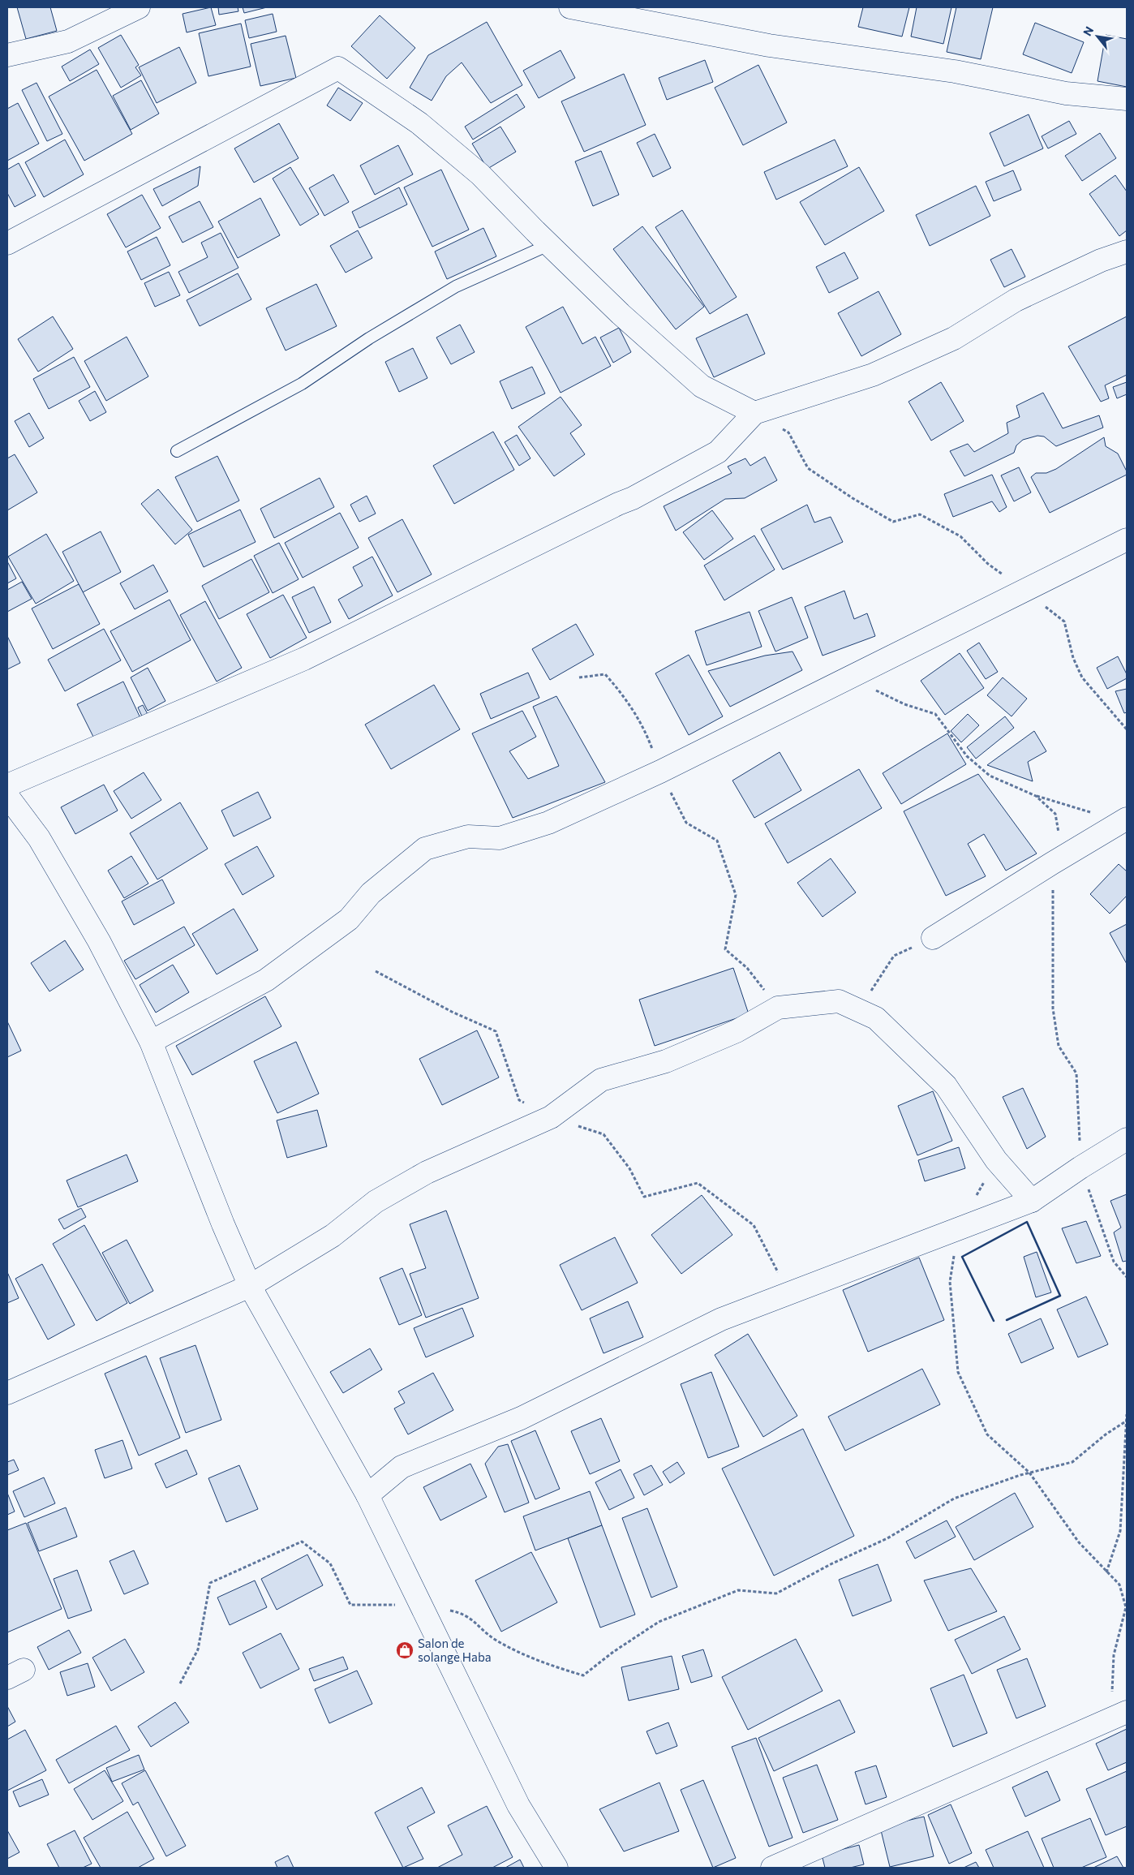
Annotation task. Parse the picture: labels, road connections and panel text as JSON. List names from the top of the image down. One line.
{"places":{"shop":["Salon de solange Haba"]},"north":"top left"}
